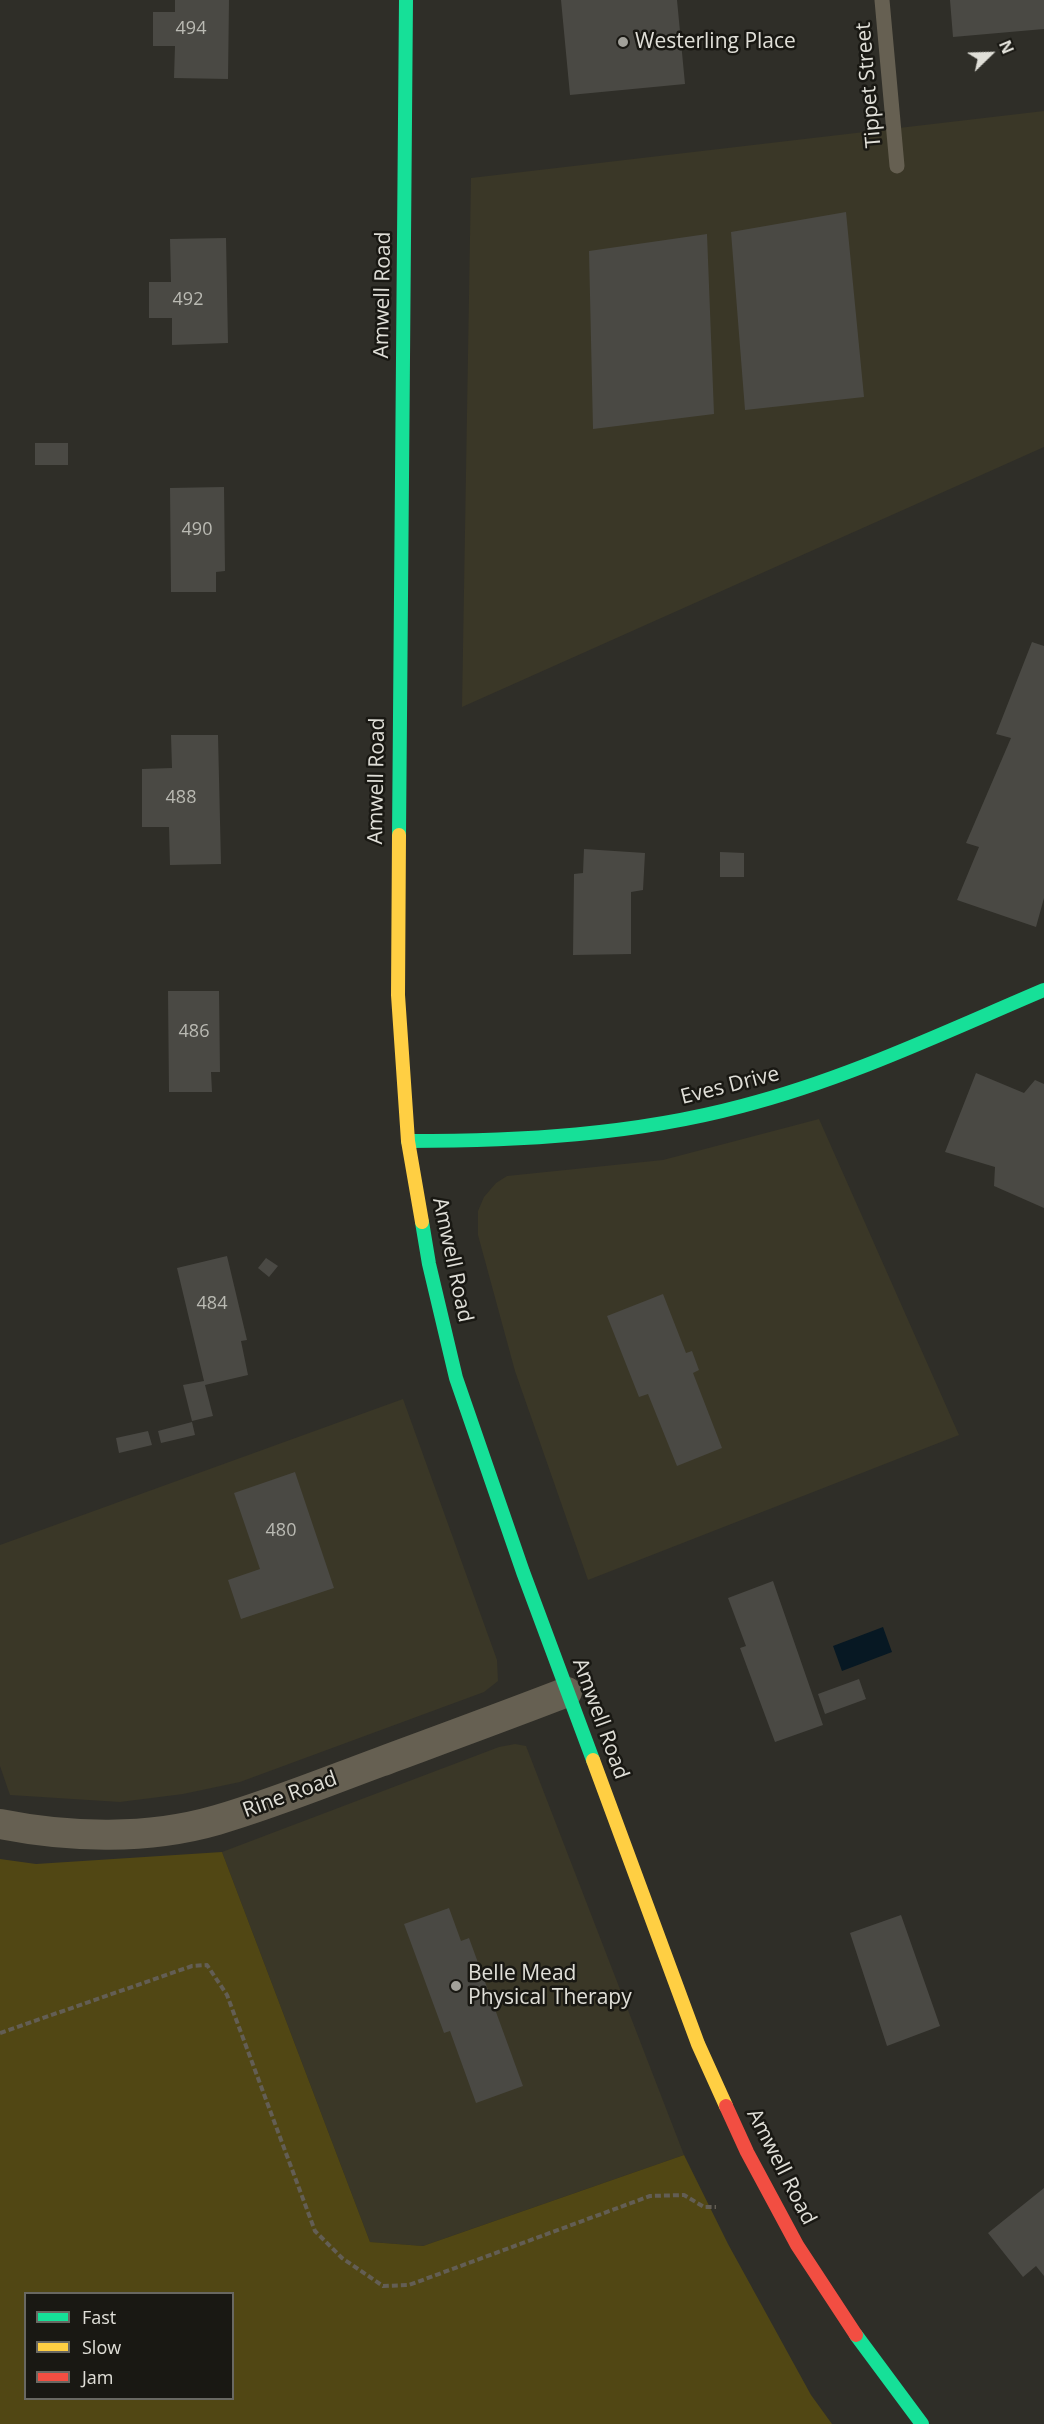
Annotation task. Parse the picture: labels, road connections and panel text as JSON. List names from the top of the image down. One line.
{"streets":{"main road":["Amwell Road","Eves Drive"],"street":["Rine Road"],"lane":["Tippet Street"]},"crossings":[["Amwell Road","Eves Drive"],["Amwell Road","Rine Road"]],"places":["Westerling Place","Belle Mead Physical Therapy"],"house_numbers":["494","492","490","488","486","484","480"],"legend":["Fast","Slow","Jam"],"north":"top right"}
